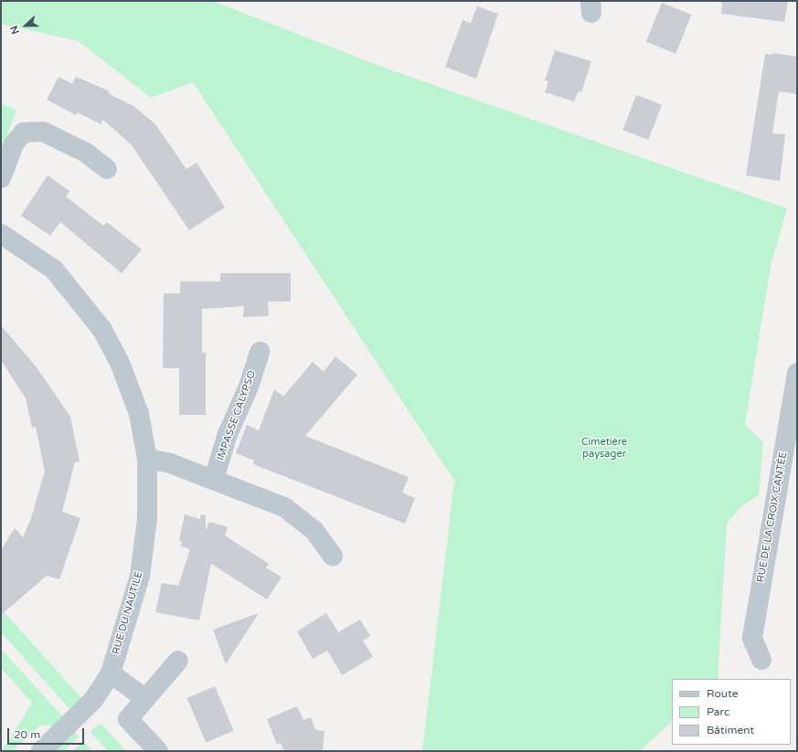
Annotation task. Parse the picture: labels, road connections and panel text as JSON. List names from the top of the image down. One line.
{"streets":{"street":["IMPASSE CALYPSO","RUE DE LA CROIX CANTÉE","RUE DU NAUTILE"]},"parks":["Cimetière paysager"],"legend":["Route","Parc","Bâtiment"],"scale_bar":"20 m","north":"left"}
